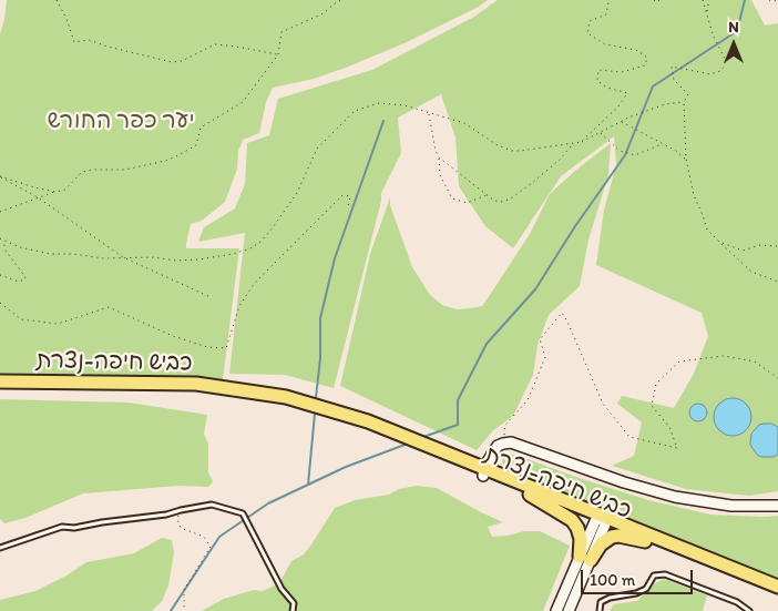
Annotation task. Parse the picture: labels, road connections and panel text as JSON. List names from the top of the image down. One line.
{"streets":{"highway":["כביש חיפה-נצרת"]},"parks":["יער כפר החורש"],"scale_bar":"100 m","north":"top"}
